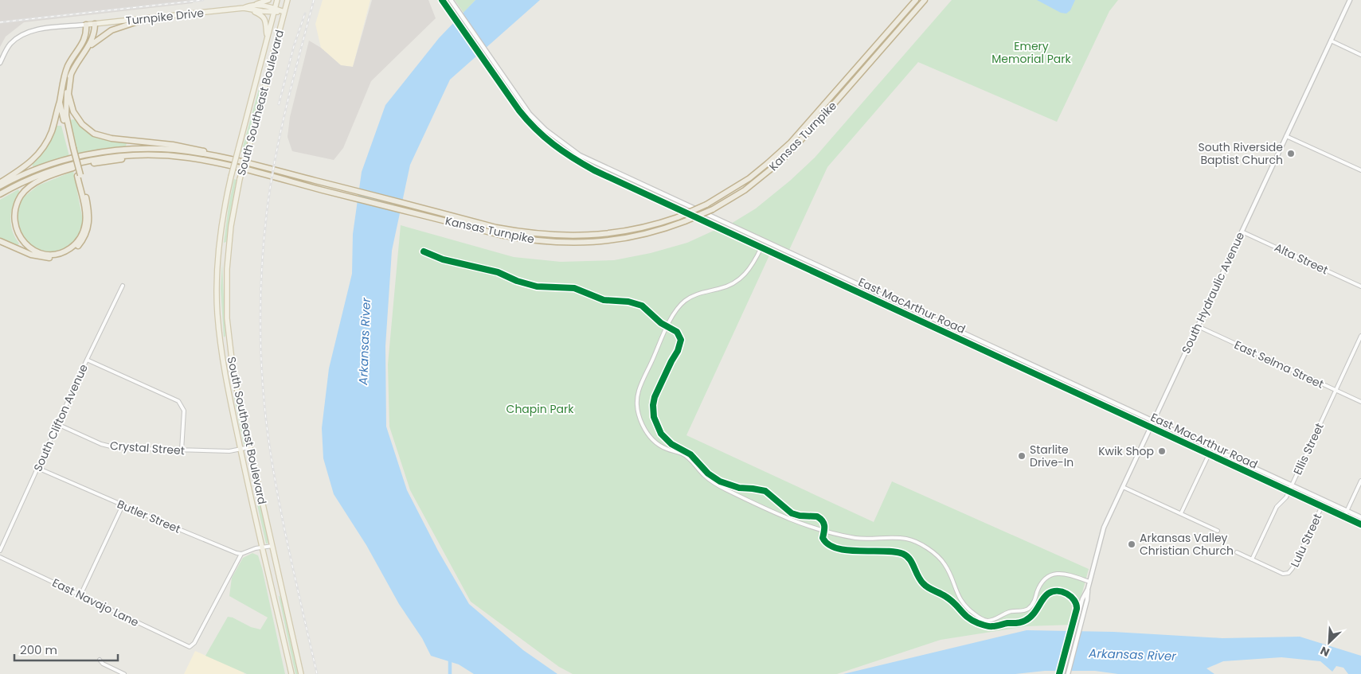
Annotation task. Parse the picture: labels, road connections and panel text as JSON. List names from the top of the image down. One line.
{"streets":{"highway":["Kansas Turnpike"],"main road":["Turnpike Drive","South Southeast Boulevard"],"street":["Alta Street","South Hydraulic Avenue","East MacArthur Road","East Selma Street","South Clifton Avenue","Crystal Street","Ellis Street","Butler Street","Lulu Street","East Navajo Lane"]},"crossings":[["Turnpike Drive","South Southeast Boulevard"],["South Southeast Boulevard","Crystal Street"],["Alta Street","South Hydraulic Avenue"],["South Hydraulic Avenue","East MacArthur Road"],["South Hydraulic Avenue","East Selma Street"],["East MacArthur Road","Ellis Street"],["East MacArthur Road","Lulu Street"],["East Selma Street","Ellis Street"],["South Clifton Avenue","Crystal Street"],["South Clifton Avenue","Butler Street"],["Ellis Street","Lulu Street"],["Butler Street","East Navajo Lane"]],"water":["Arkansas River"],"parks":["Emery Memorial Park","Chapin Park"],"places":["South Riverside Baptist Church","Kwik Shop","Starlite Drive-In","Arkansas Valley Christian Church"],"scale_bar":"200 m","north":"bottom left"}
